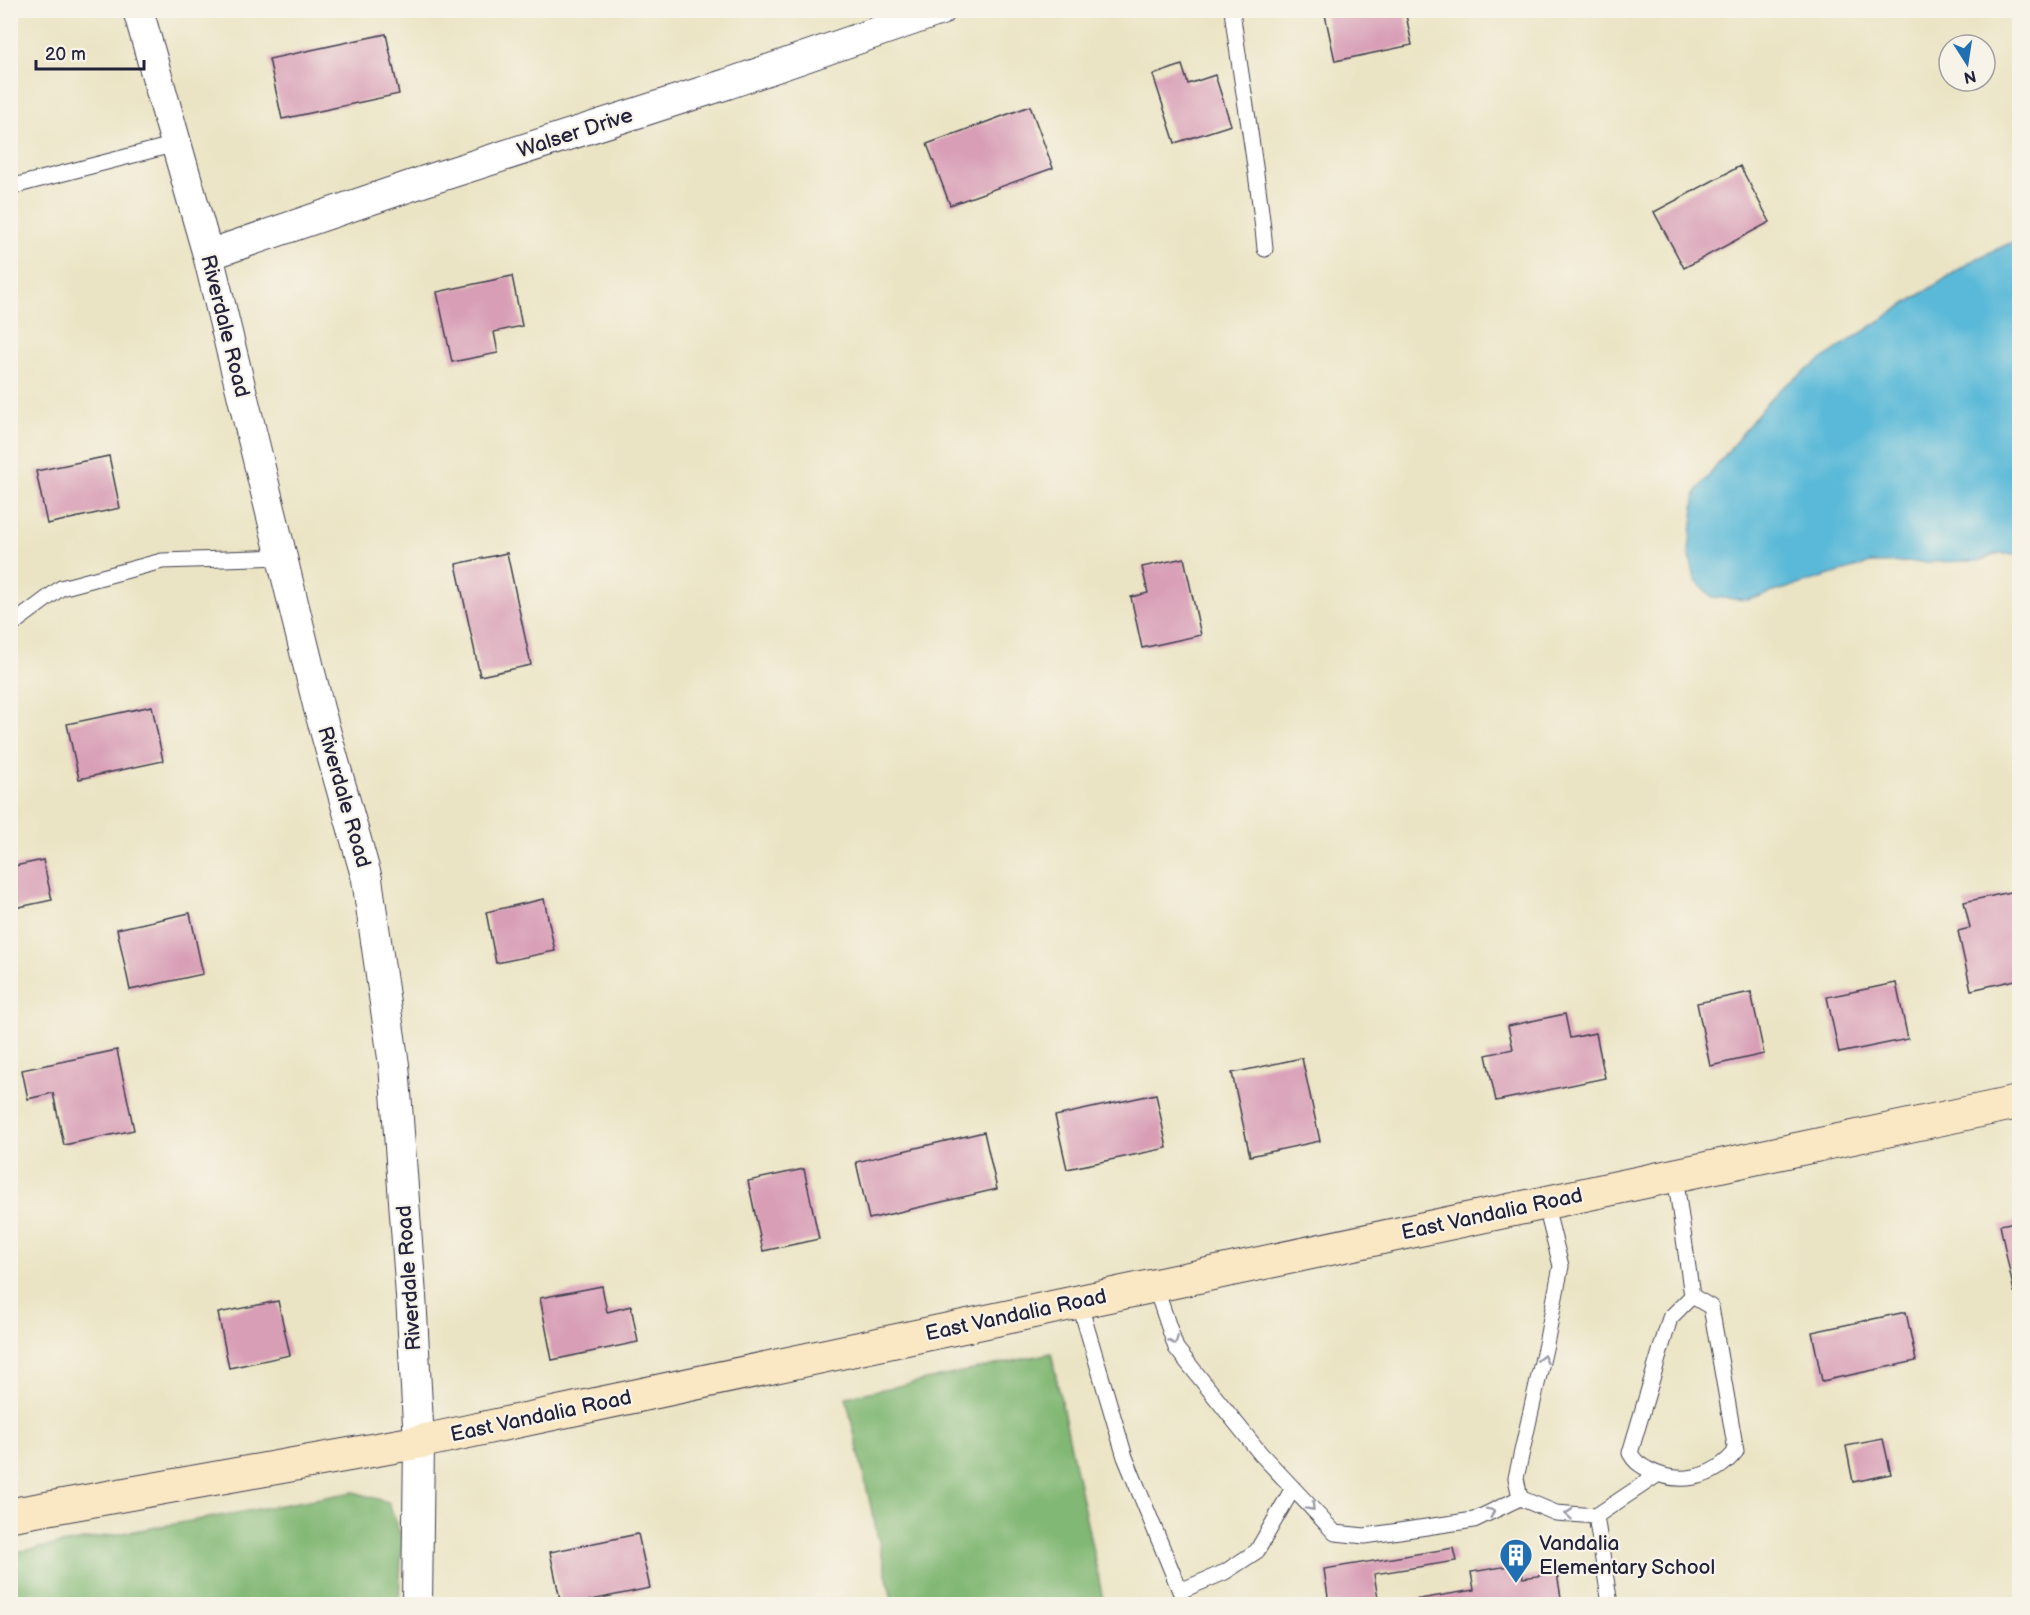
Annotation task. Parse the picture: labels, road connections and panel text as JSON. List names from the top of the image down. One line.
{"streets":{"street":["Walser Drive","Riverdale Road","East Vandalia Road"]},"crossings":[["Walser Drive","Riverdale Road"],["Riverdale Road","East Vandalia Road"]],"places":{"building":["Vandalia Elementary School"]},"scale_bar":"20 m","north":"bottom"}
